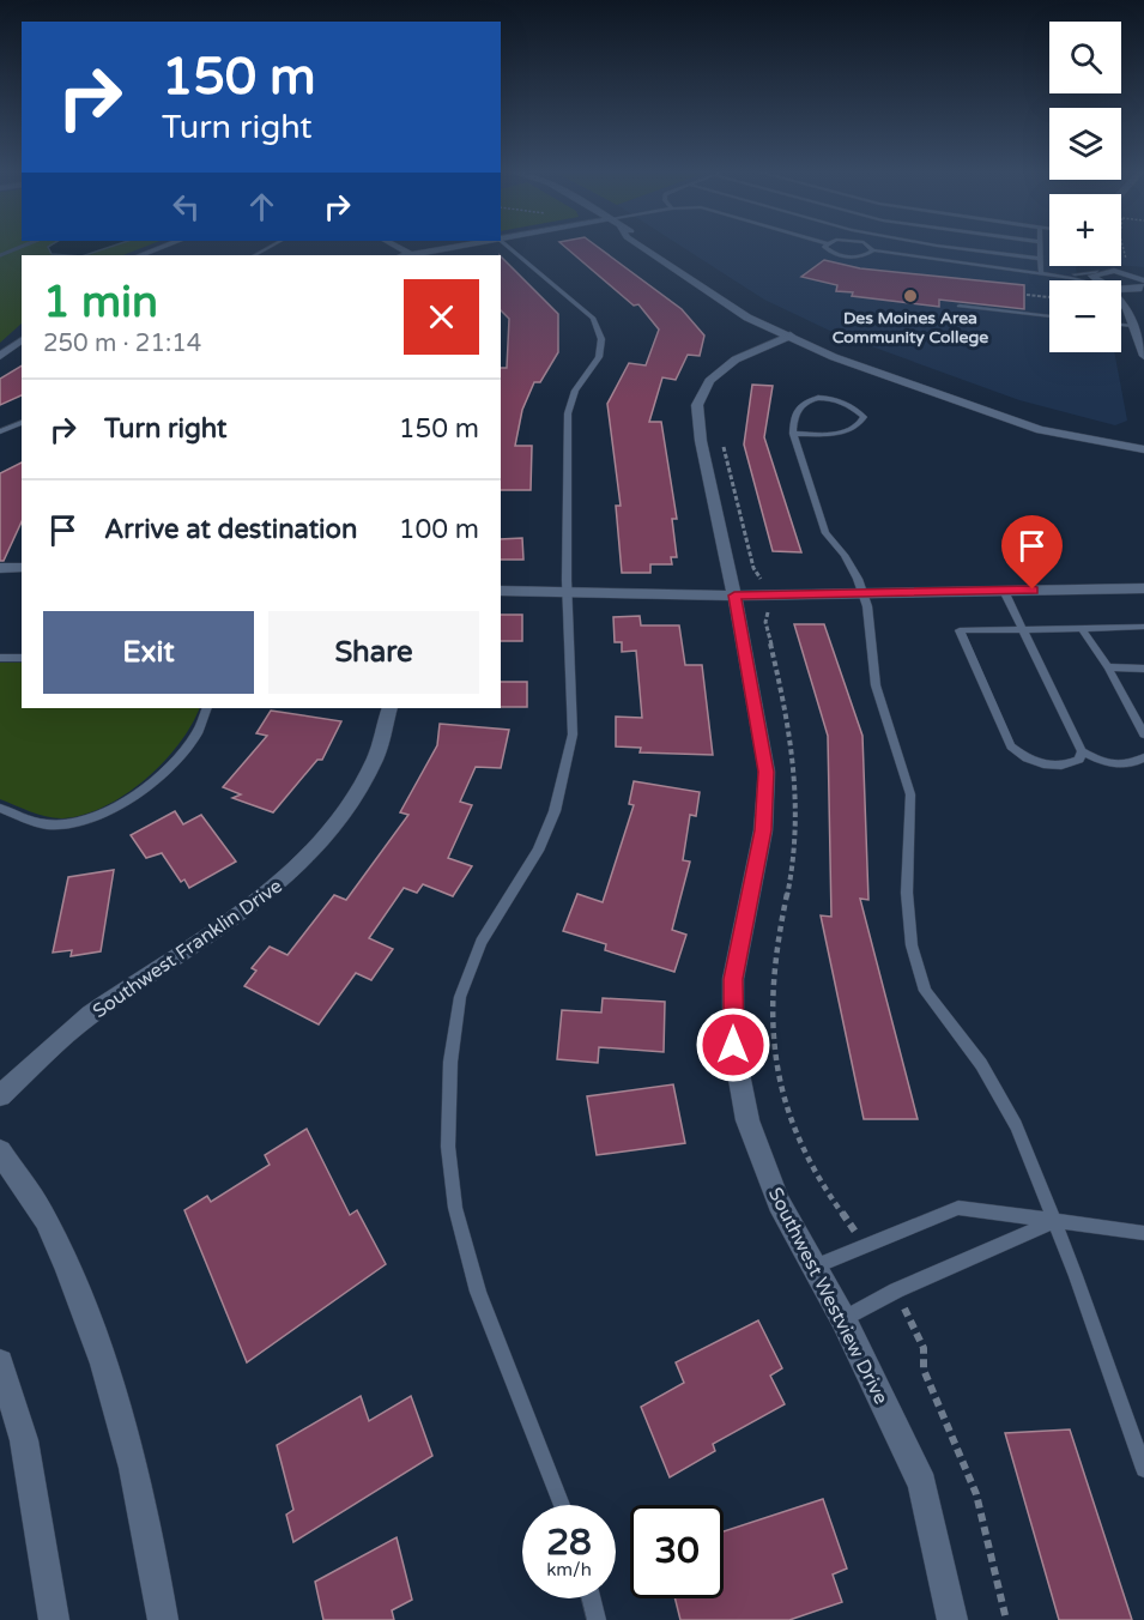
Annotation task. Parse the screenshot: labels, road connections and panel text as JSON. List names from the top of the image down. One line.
{"streets":{"street":["Southwest Franklin Drive","Southwest Westview Drive"]},"places":["Des Moines Area Community College"],"page":{"map_buttons":["+","−"],"turn":["150 m","Turn right"],"heading":["1 min","250 m · 21:14"],"list":[{"name":"Turn right","value":"150 m"},{"name":"Arrive at destination","value":"100 m"}],"buttons":["Exit","Share"],"speed":"28 km/h","limit":"30"}}
